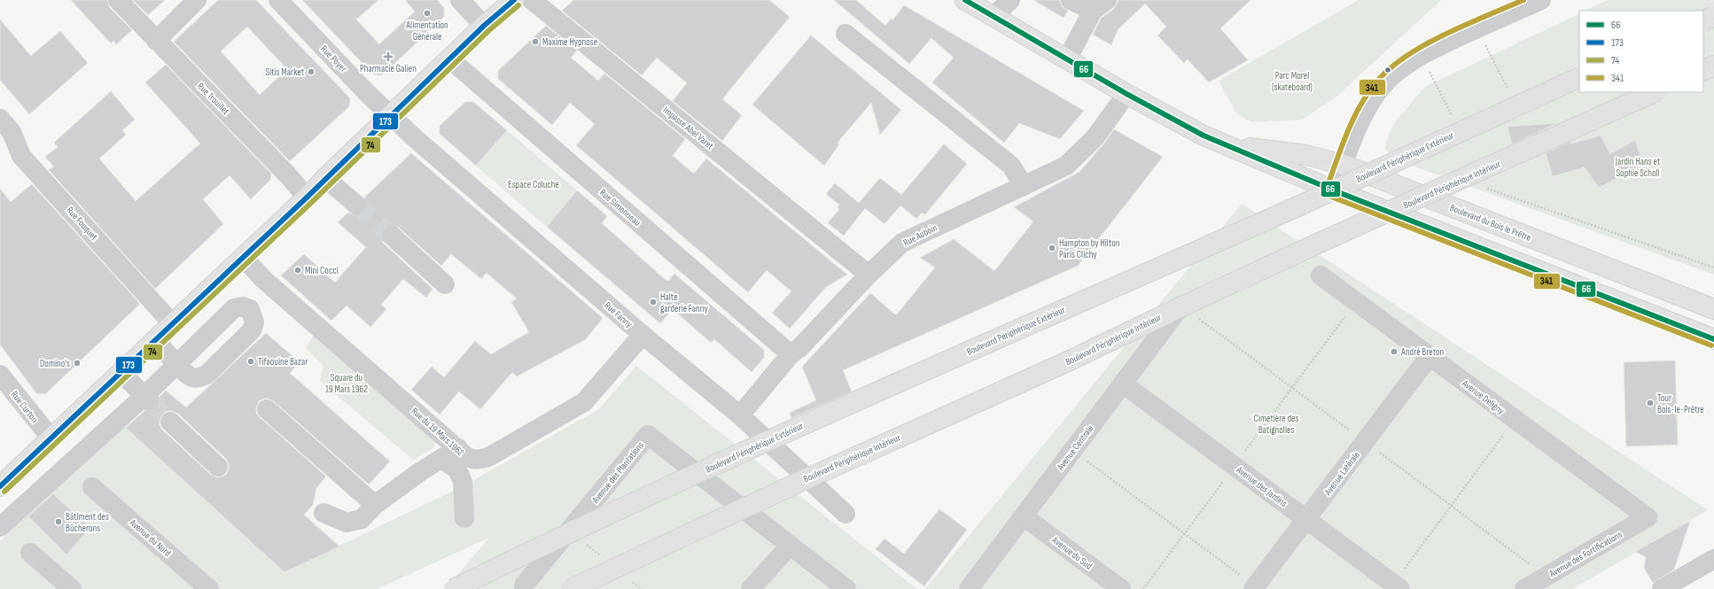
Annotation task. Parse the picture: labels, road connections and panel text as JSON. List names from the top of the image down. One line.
{"streets":{"main road":["Boulevard Périphérique Extérieur","Boulevard Périphérique Intérieur","Boulevard du Bois le Prêtre"],"street":["Rue Poyer","Rue Trouillet","Impasse Abel Varet","Rue Simonneau","Rue Fouquet","Rue Auboin","Rue Fanny","Avenue Deligny","Rue Curton","Rue du 19 Mars 1962","Avenue Centrale","Avenue des Plantations","Avenue Latérale","Avenue des Jardins","Avenue du Nord","Avenue du Sud","Avenue des Fortifications"]},"crossings":[["Rue Poyer","Rue Fanny"],["Impasse Abel Varet","Rue Auboin"],["Rue Simonneau","Rue Auboin"],["Rue Auboin","Rue Fanny"],["Rue Fanny","Rue du 19 Mars 1962"],["Avenue Deligny","Avenue Latérale"],["Avenue Deligny","Avenue des Fortifications"],["Avenue Centrale","Avenue des Jardins"],["Avenue Centrale","Avenue du Sud"],["Avenue Latérale","Avenue des Jardins"]],"parks":["Parc Morel (skateboard)","Jardin Hans et Sophie Scholl","Espace Coluche","Square du 19 Mars 1962","Cimetière des Batignolles"],"places":{"other":["Alimentation Générale","Maxime Hypnose","Sitis Market","Hampton by Hilton Paris Clichy","Mini Cocci","Halte garderie Fanny","André Breton","Tifaouine Bazar","Domino's","Tour Bois-le-Prêtre","Bâtiment des Bûcherons"],"health":["Pharmacie Galien"]},"lines":["transit line 66","transit line 173","transit line 341","transit line 74"],"legend":["66","173","74","341"]}
